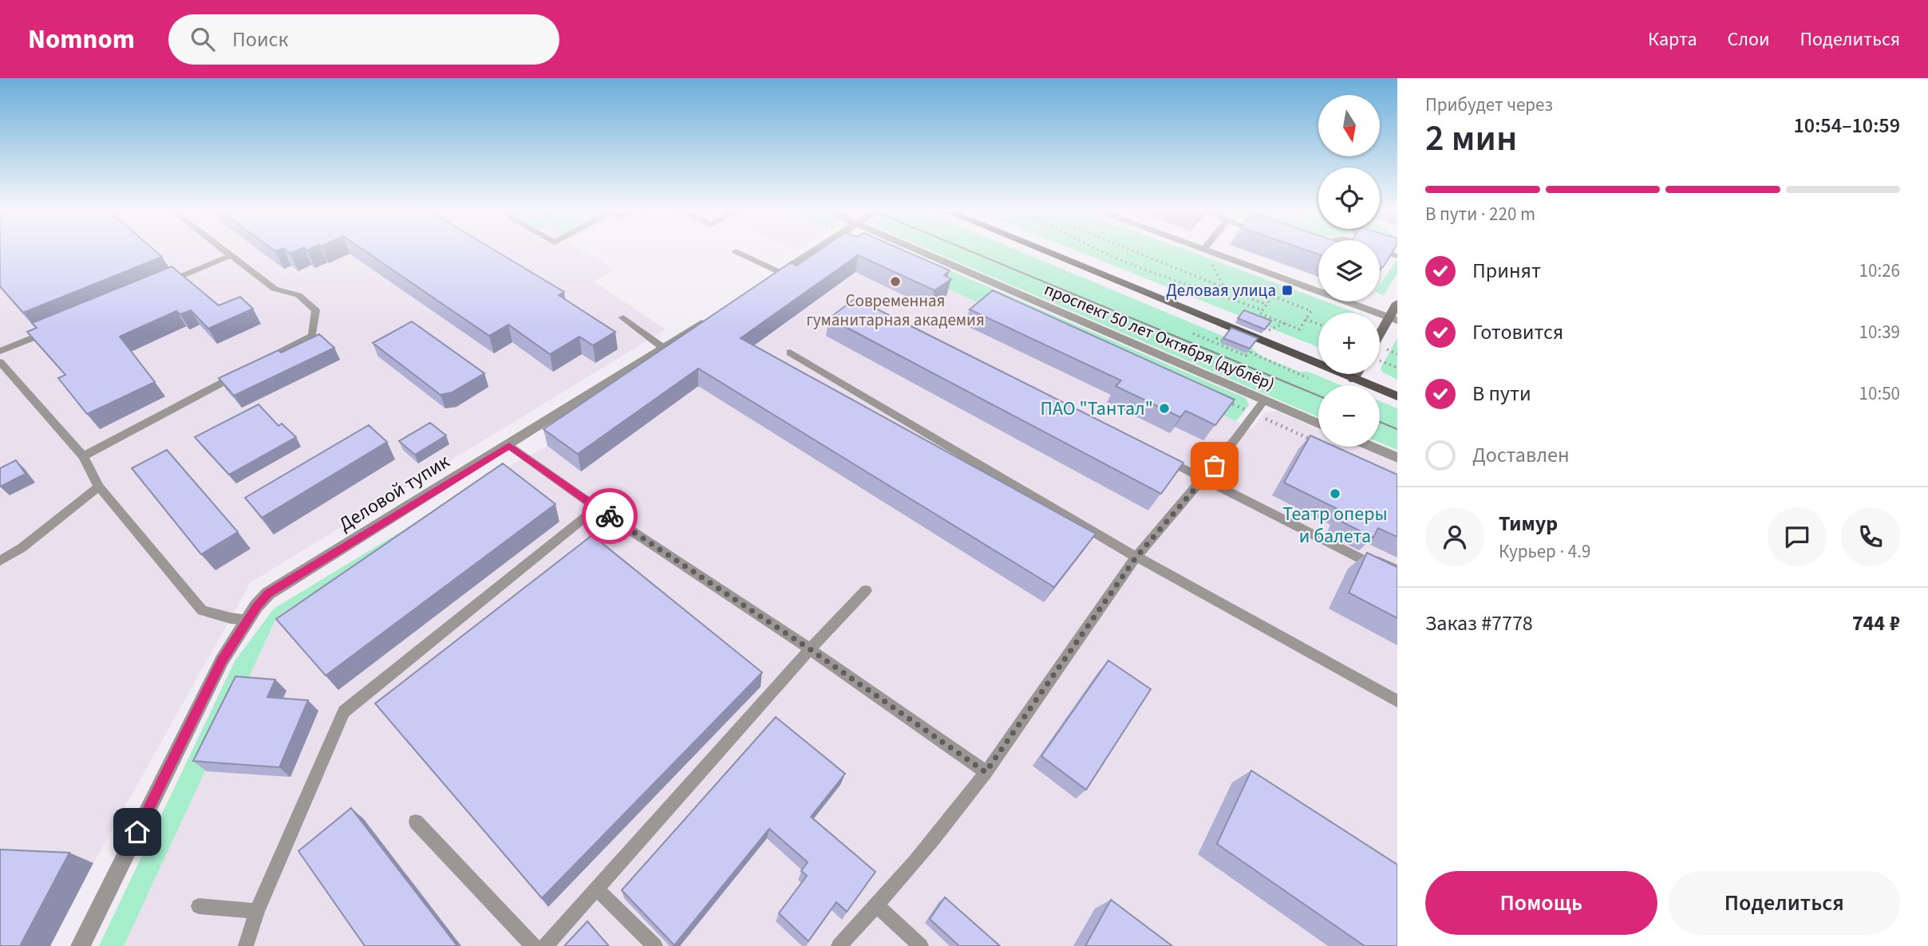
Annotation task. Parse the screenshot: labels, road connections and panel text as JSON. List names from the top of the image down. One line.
{"streets":{"street":["проспект 50 лет Октября (дублёр)","Деловой тупик"]},"places":{"other":["Современная гуманитарная академия","ПАО \"Тантал\"","Театр оперы и балета"],"transit":["Деловая улица"]},"north":"bottom","page":{"header":"Nomnom","search":"Поиск","nav":["Карта","Слои","Поделиться"],"heading":["2 мин","Прибудет через","10:54–10:59"],"panel":["Тимур","Курьер · 4.9","Заказ #7778","744 ₽"],"map_buttons":["+","−"],"bar":"В пути · 220 m","list":[["Принят","10:26"],["Готовится","10:39"],["В пути","10:50"],"Доставлен"],"buttons":["Помощь","Поделиться"]}}
